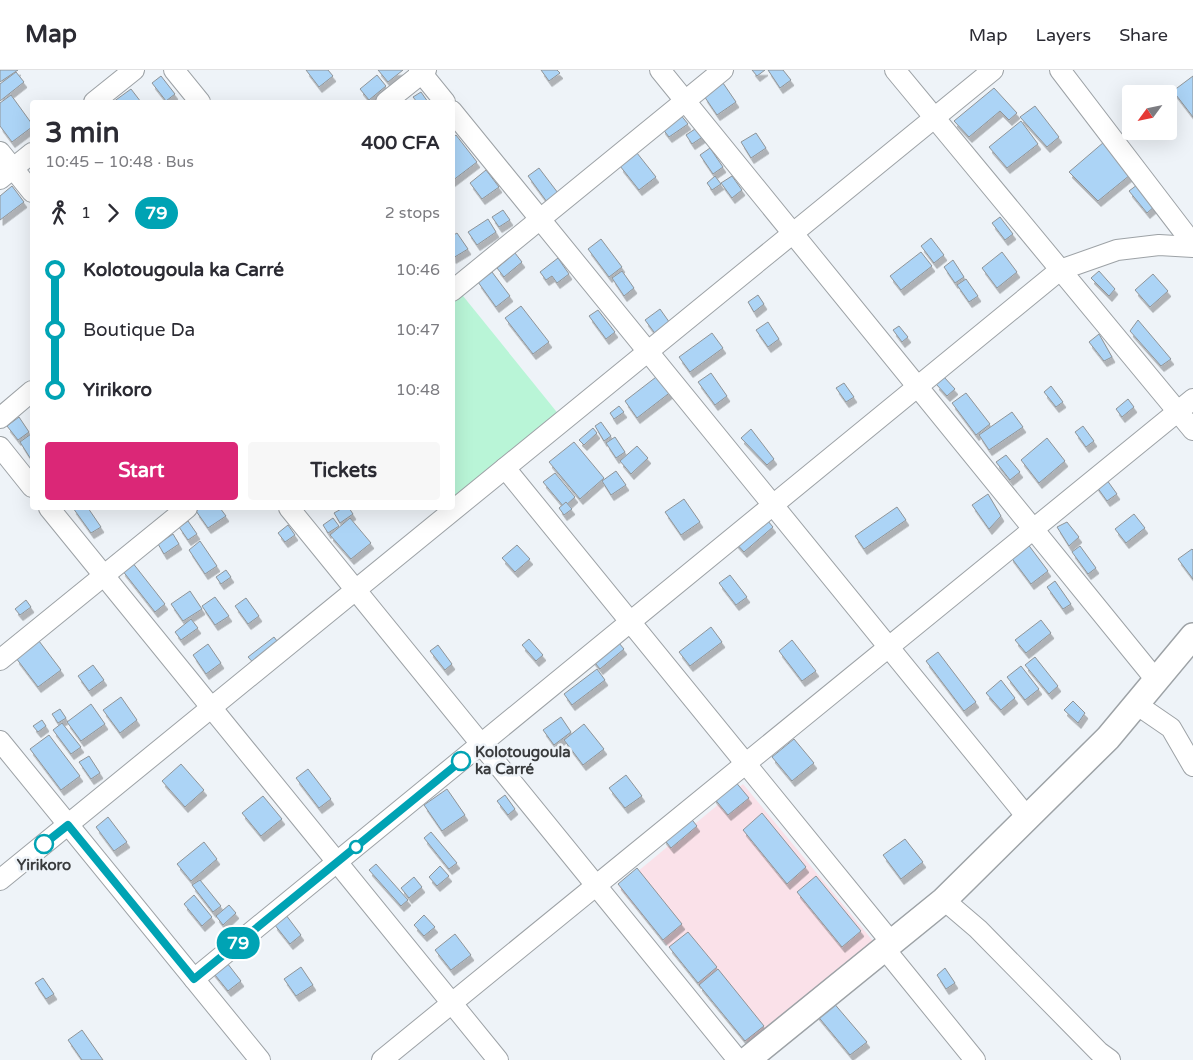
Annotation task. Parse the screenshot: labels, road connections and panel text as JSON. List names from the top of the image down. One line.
{"places":["Kolotougoula ka Carré","Yirikoro"],"lines":["bus line 79"],"north":"bottom left","page":{"header":"Map","nav":["Map","Layers","Share"],"on_map":"79","heading":["3 min","10:45 – 10:48 · Bus","400 CFA"],"legs":["1","79","2 stops"],"list":[{"name":"Kolotougoula ka Carré","value":"10:46"},{"name":"Boutique Da","value":"10:47"},{"name":"Yirikoro","value":"10:48"}],"buttons":["Start","Tickets"]}}
